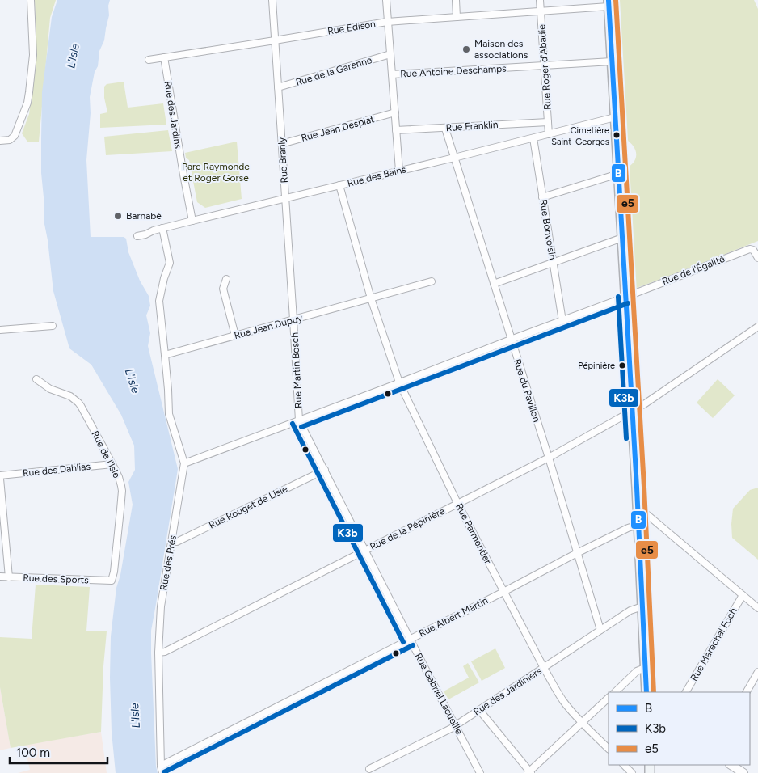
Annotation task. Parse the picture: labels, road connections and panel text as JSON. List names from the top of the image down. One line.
{"streets":{"street":["Rue Edison","Rue Roger d'Abadie","Rue de la Garenne","Rue Antoine Deschamps","Rue des Jardins","Rue Franklin","Rue Jean Desplat","Rue Branly","Rue des Bains","Rue Bonvoisin","Rue de l'Égalité","Rue Jean Dupuy","Rue Martin Bosch","Rue du Pavillon","Rue de l'Isle","Rue des Dahlias","Rue Rouget de Lisle","Rue de la Pépinière","Rue Parmentier","Rue des Prés","Rue des Sports","Rue Albert Martin","Rue Maréchal Foch","Rue des Jardiniers","Rue Gabriel Lacueille"]},"crossings":[["Rue Edison","Rue Roger d'Abadie"],["Rue Edison","Rue des Jardins"],["Rue Edison","Rue Branly"],["Rue Roger d'Abadie","Rue Antoine Deschamps"],["Rue Roger d'Abadie","Rue Franklin"],["Rue Roger d'Abadie","Rue des Bains"],["Rue de la Garenne","Rue Branly"],["Rue des Jardins","Rue des Bains"],["Rue Franklin","Rue du Pavillon"],["Rue Jean Desplat","Rue Branly"],["Rue Branly","Rue des Bains"],["Rue Branly","Rue Jean Dupuy"],["Rue Branly","Rue Martin Bosch"],["Rue des Bains","Rue Bonvoisin"],["Rue des Bains","Rue du Pavillon"],["Rue des Bains","Rue Parmentier"],["Rue des Bains","Rue des Prés"],["Rue Jean Dupuy","Rue Martin Bosch"],["Rue Jean Dupuy","Rue Parmentier"],["Rue Jean Dupuy","Rue des Prés"],["Rue Martin Bosch","Rue Gabriel Lacueille"],["Rue du Pavillon","Rue de la Pépinière"],["Rue du Pavillon","Rue Albert Martin"],["Rue du Pavillon","Rue des Jardiniers"],["Rue de l'Isle","Rue des Dahlias"],["Rue de l'Isle","Rue des Sports"],["Rue Rouget de Lisle","Rue des Prés"],["Rue Rouget de Lisle","Rue Gabriel Lacueille"],["Rue de la Pépinière","Rue Parmentier"],["Rue de la Pépinière","Rue des Prés"],["Rue de la Pépinière","Rue Gabriel Lacueille"],["Rue Parmentier","Rue Albert Martin"],["Rue Parmentier","Rue des Jardiniers"],["Rue des Prés","Rue Albert Martin"],["Rue Albert Martin","Rue Gabriel Lacueille"],["Rue des Jardiniers","Rue Gabriel Lacueille"]],"water":["L'Isle"],"parks":["Parc Raymonde et Roger Gorse"],"places":["Maison des associations","Cimetière Saint-Georges","Barnabé","Pépinière"],"lines":["transit line B","transit line e5","transit line K3b"],"legend":["B","K3b","e5"],"scale_bar":"100 m"}
